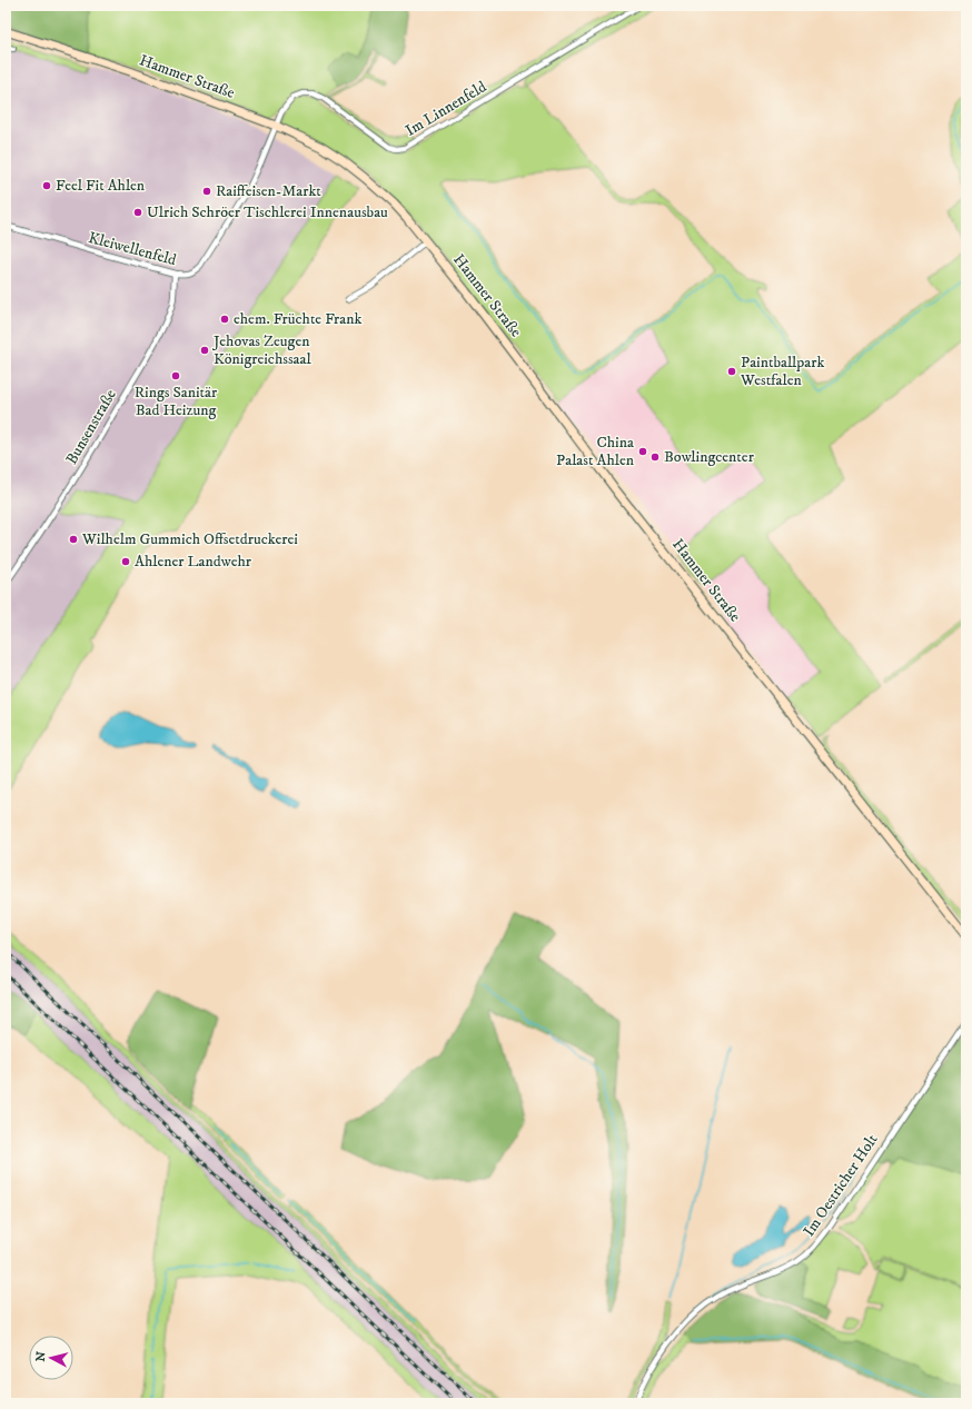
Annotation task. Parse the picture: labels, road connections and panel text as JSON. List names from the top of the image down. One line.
{"streets":{"main road":["Hammer Straße"],"street":["Im Linnenfeld","Kleiwellenfeld","Bunsenstraße","Im Oestricher Holt"]},"crossings":[["Hammer Straße","Im Linnenfeld"],["Hammer Straße","Kleiwellenfeld"],["Im Linnenfeld","Kleiwellenfeld"],["Kleiwellenfeld","Bunsenstraße"]],"places":["Feel Fit Ahlen","Raiffeisen-Markt","Ulrich Schröer Tischlerei Innenausbau","ehem. Früchte Frank","Jehovas Zeugen Königreichssaal","Paintballpark Westfalen","Rings Sanitär Bad Heizung","China Palast Ahlen","Bowlingcenter","Wilhelm Gummich Offsetdruckerei","Ahlener Landwehr"],"north":"left"}
